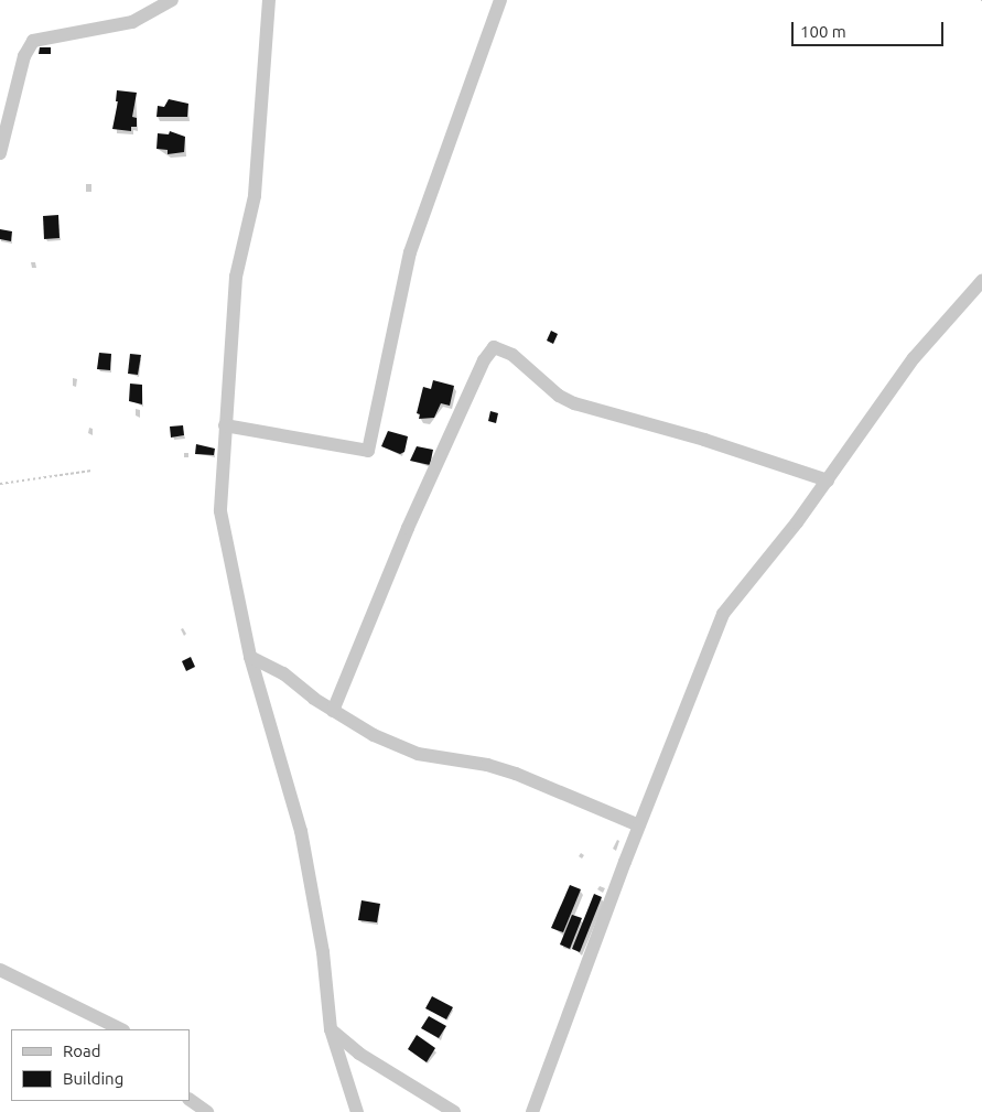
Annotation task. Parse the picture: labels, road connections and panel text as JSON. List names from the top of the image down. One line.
{"legend":["Road","Building"],"scale_bar":"100 m"}
